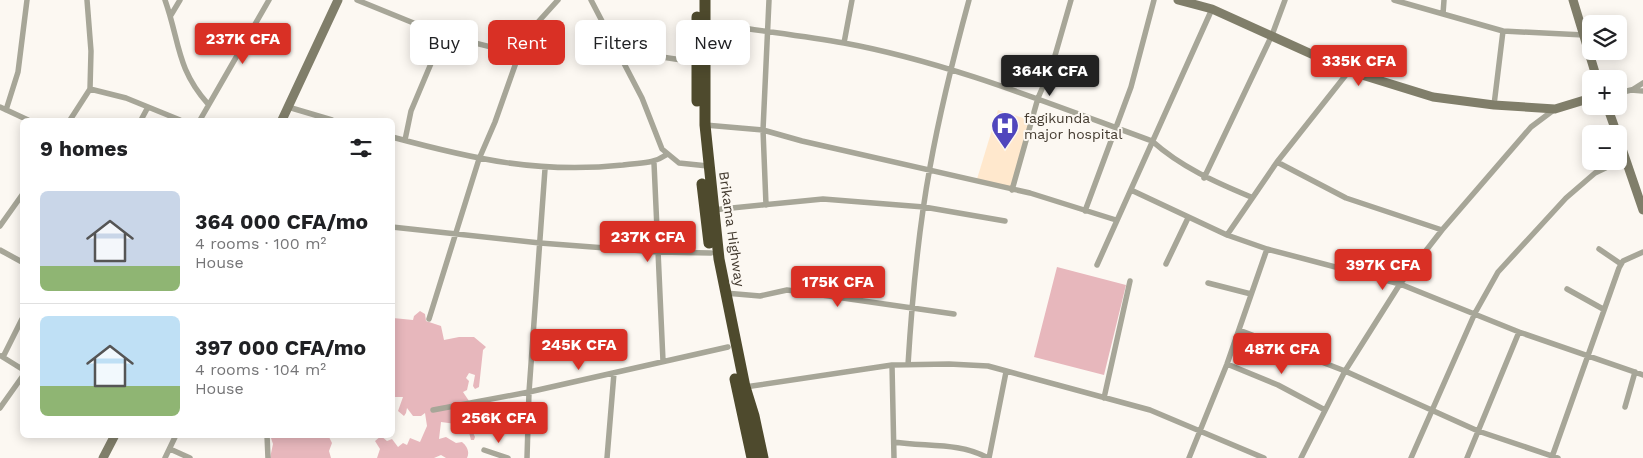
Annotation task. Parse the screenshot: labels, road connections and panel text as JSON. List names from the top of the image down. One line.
{"streets":{"highway":["Brikama Highway"]},"places":{"hospital":["fagikunda major hospital"]},"page":{"map_buttons":["+","−"],"chip":["Buy","Rent","Filters","New"],"price":["237K CFA","335K CFA","364K CFA","237K CFA","397K CFA","175K CFA","245K CFA","487K CFA","256K CFA"],"heading":"9 homes","list":[{"name":"364 000 CFA/mo","note":"4 rooms · 100 m² · House"},{"name":"397 000 CFA/mo","note":"4 rooms · 104 m² · House"}]}}
